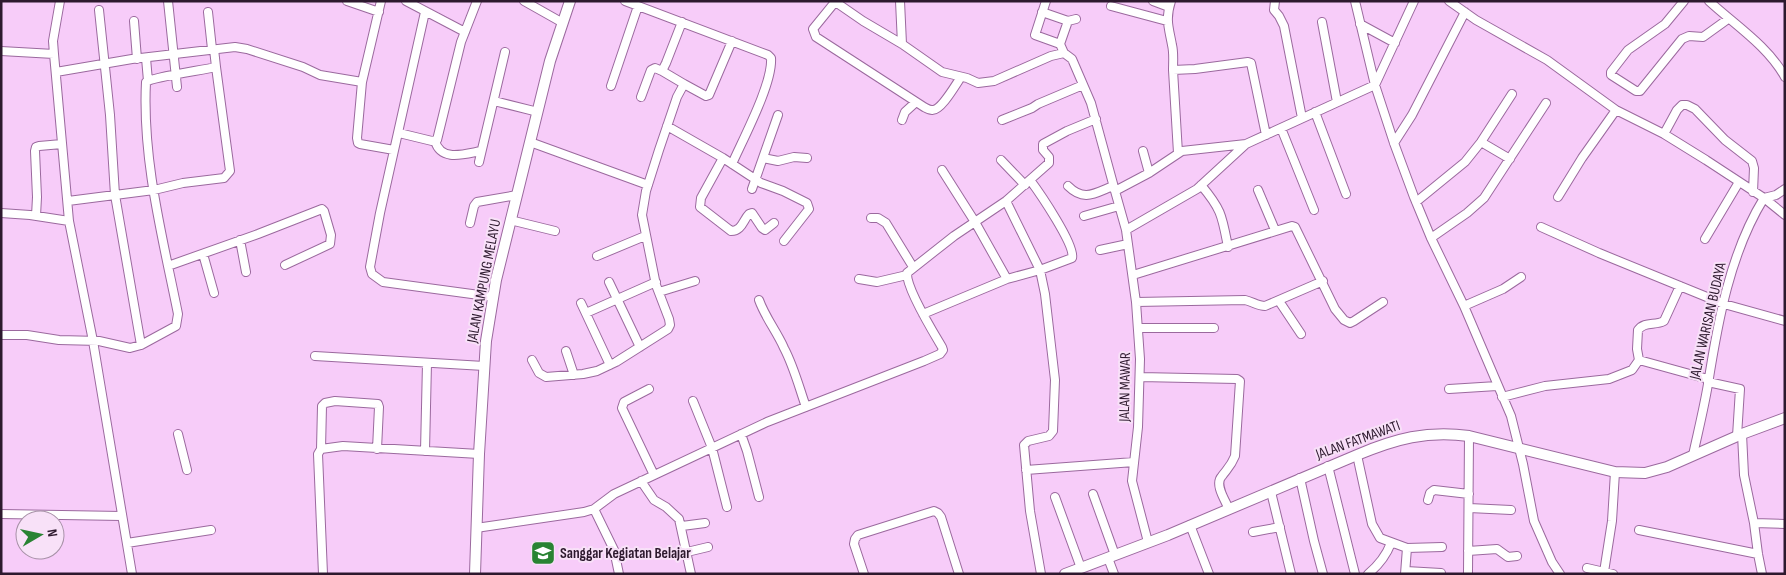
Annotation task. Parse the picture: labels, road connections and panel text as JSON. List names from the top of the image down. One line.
{"streets":{"street":["JALAN KAMPUNG MELAYU","JALAN WARISAN BUDAYA","JALAN MAWAR","JALAN FATMAWATI"]},"crossings":[["JALAN WARISAN BUDAYA","JALAN FATMAWATI"],["JALAN MAWAR","JALAN FATMAWATI"]],"places":{"school or university":["Sanggar Kegiatan Belajar"]},"north":"right"}
